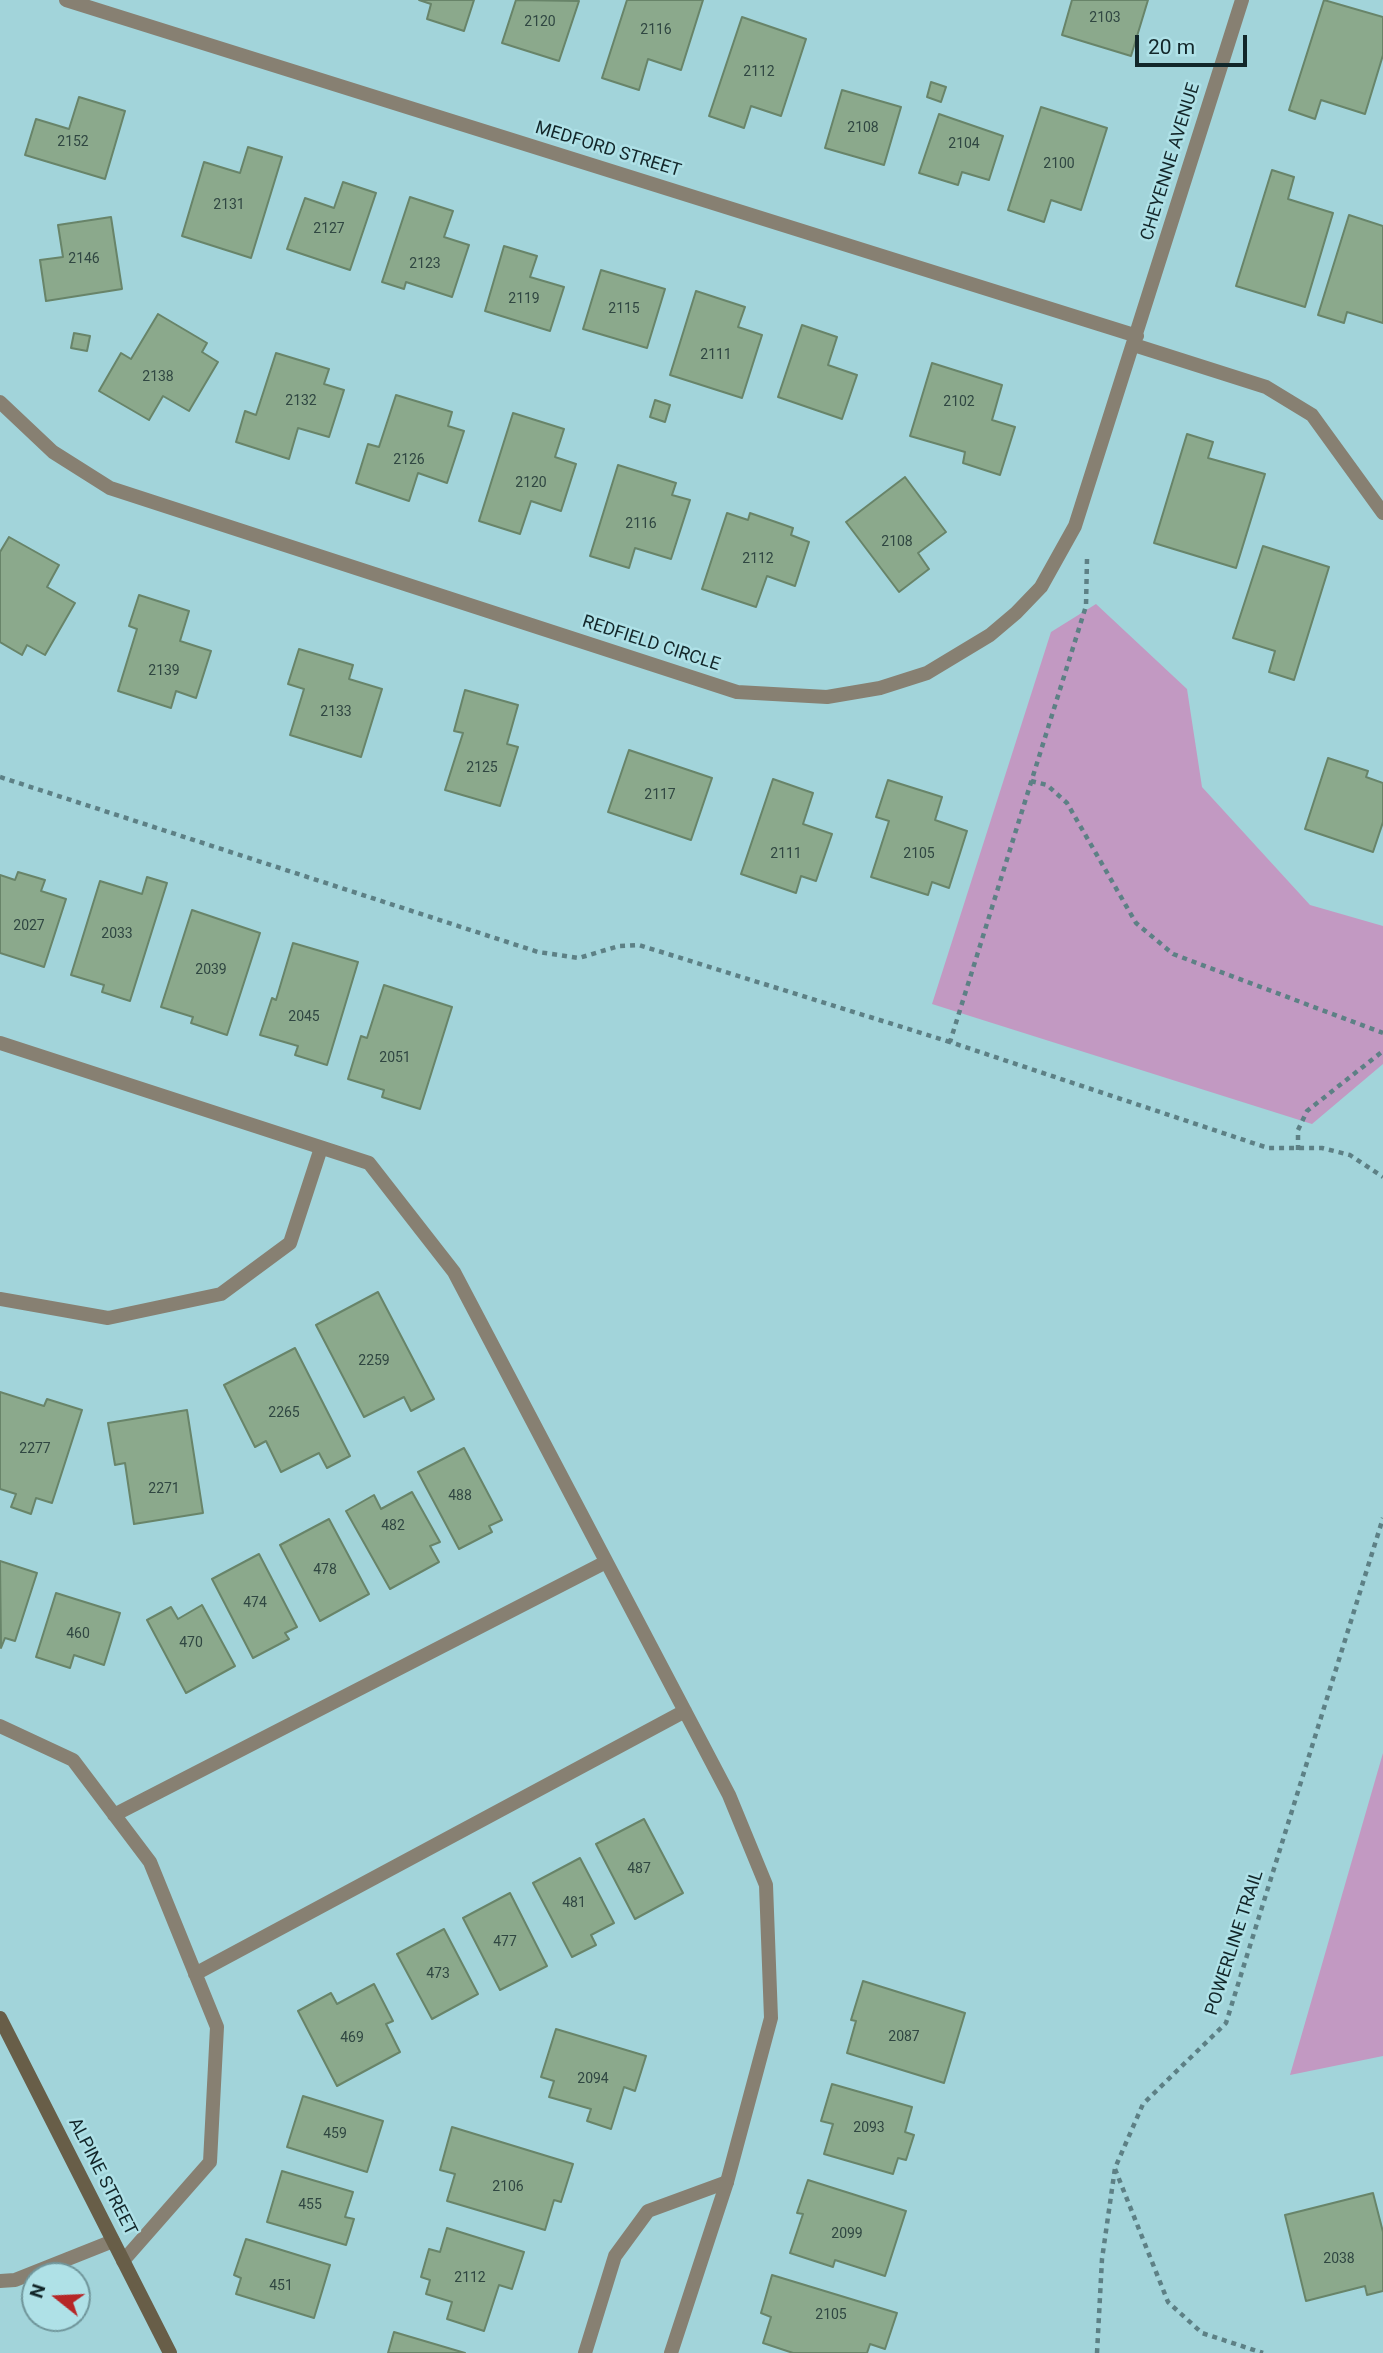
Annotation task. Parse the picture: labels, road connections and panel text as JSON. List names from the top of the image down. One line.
{"streets":{"street":["MEDFORD STREET","CHEYENNE AVENUE","REDFIELD CIRCLE","ALPINE STREET"],"path":["POWERLINE TRAIL"]},"crossings":[["MEDFORD STREET","CHEYENNE AVENUE"],["MEDFORD STREET","REDFIELD CIRCLE"],["CHEYENNE AVENUE","REDFIELD CIRCLE"]],"house_numbers":["2103","2120","2116","2112","2108","2152","2104","2100","2131","2127","2146","2123","2119","2115","2111","2138","2132","2102","2126","2120","2116","2108","2112","2139","2133","2125","2117","2111","2105","2027","2033","2039","2045","2051","2259","2265","2277","2271","488","482","478","474","460","470","487","481","477","473","2087","469","2094","2093","459","2106","455","2099","2038","2112","451","2105"],"scale_bar":"20 m","north":"left"}
